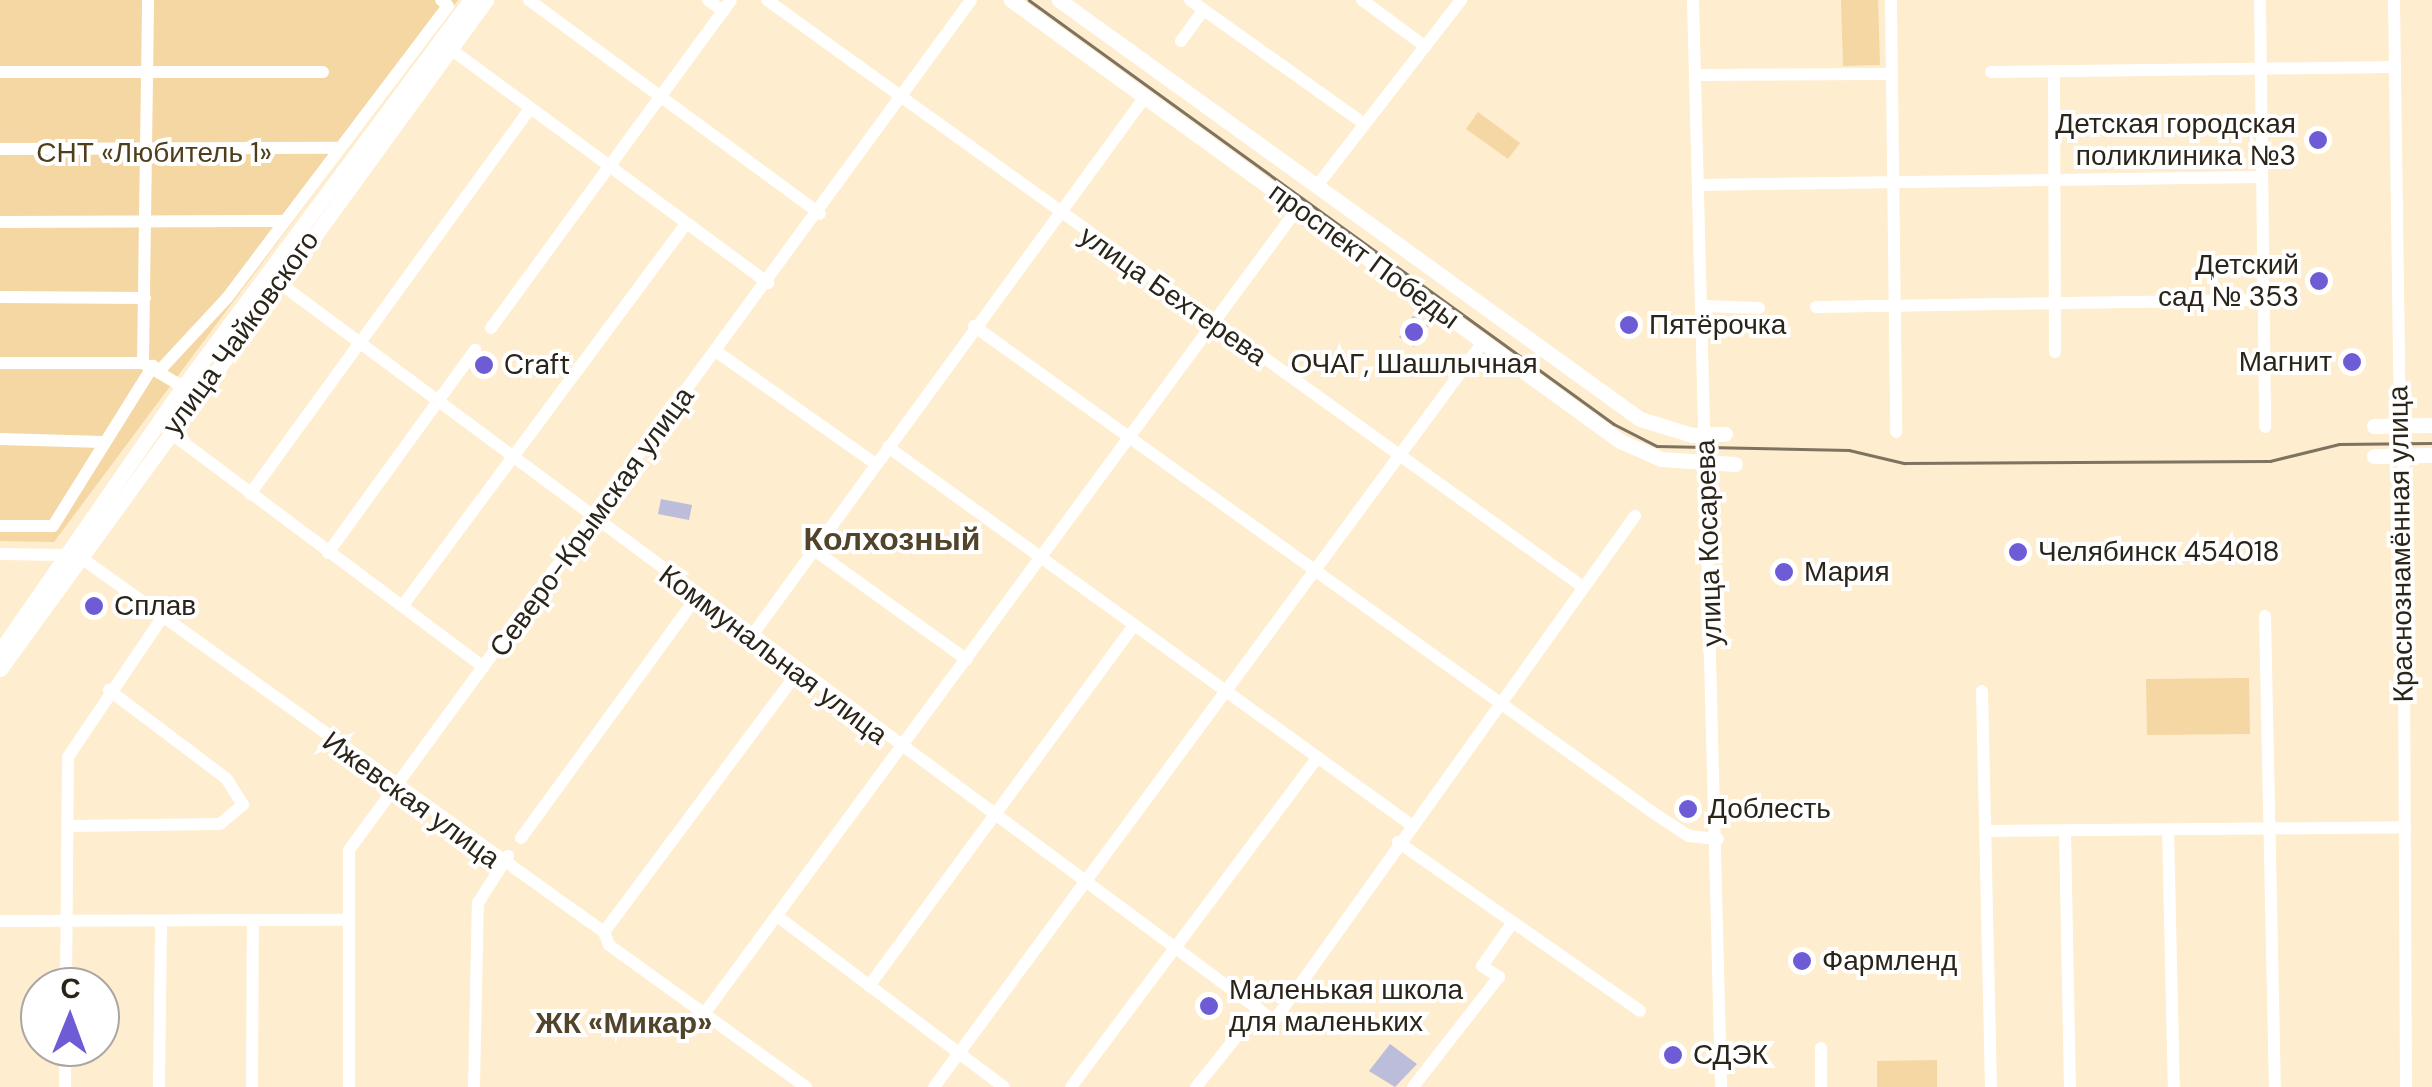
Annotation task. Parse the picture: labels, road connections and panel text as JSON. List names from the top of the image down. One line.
{"streets":{"main road":["проспект Победы","улица Чайковского","Краснознамённая улица"],"street":["улица Бехтерева","Северо-Крымская улица","улица Косарева","Коммунальная улица","Ижевская улица"]},"crossings":[["проспект Победы","улица Косарева"],["улица Бехтерева","Северо-Крымская улица"],["улица Чайковского","Коммунальная улица"],["улица Чайковского","Ижевская улица"],["Северо-Крымская улица","Коммунальная улица"],["Северо-Крымская улица","Ижевская улица"]],"districts":["Колхозный","ЖК «Микар»"],"parks":["СНТ «Любитель 1»"],"places":["Детская городская поликлиника №3","Детский сад № 353","Пятёрочка","ОЧАГ, Шашлычная","Магнит","Craft","Челябинск 454018","Мария","Сплав","Доблесть","Фармленд","Маленькая школа для маленьких","СДЭК"],"north":"top"}
